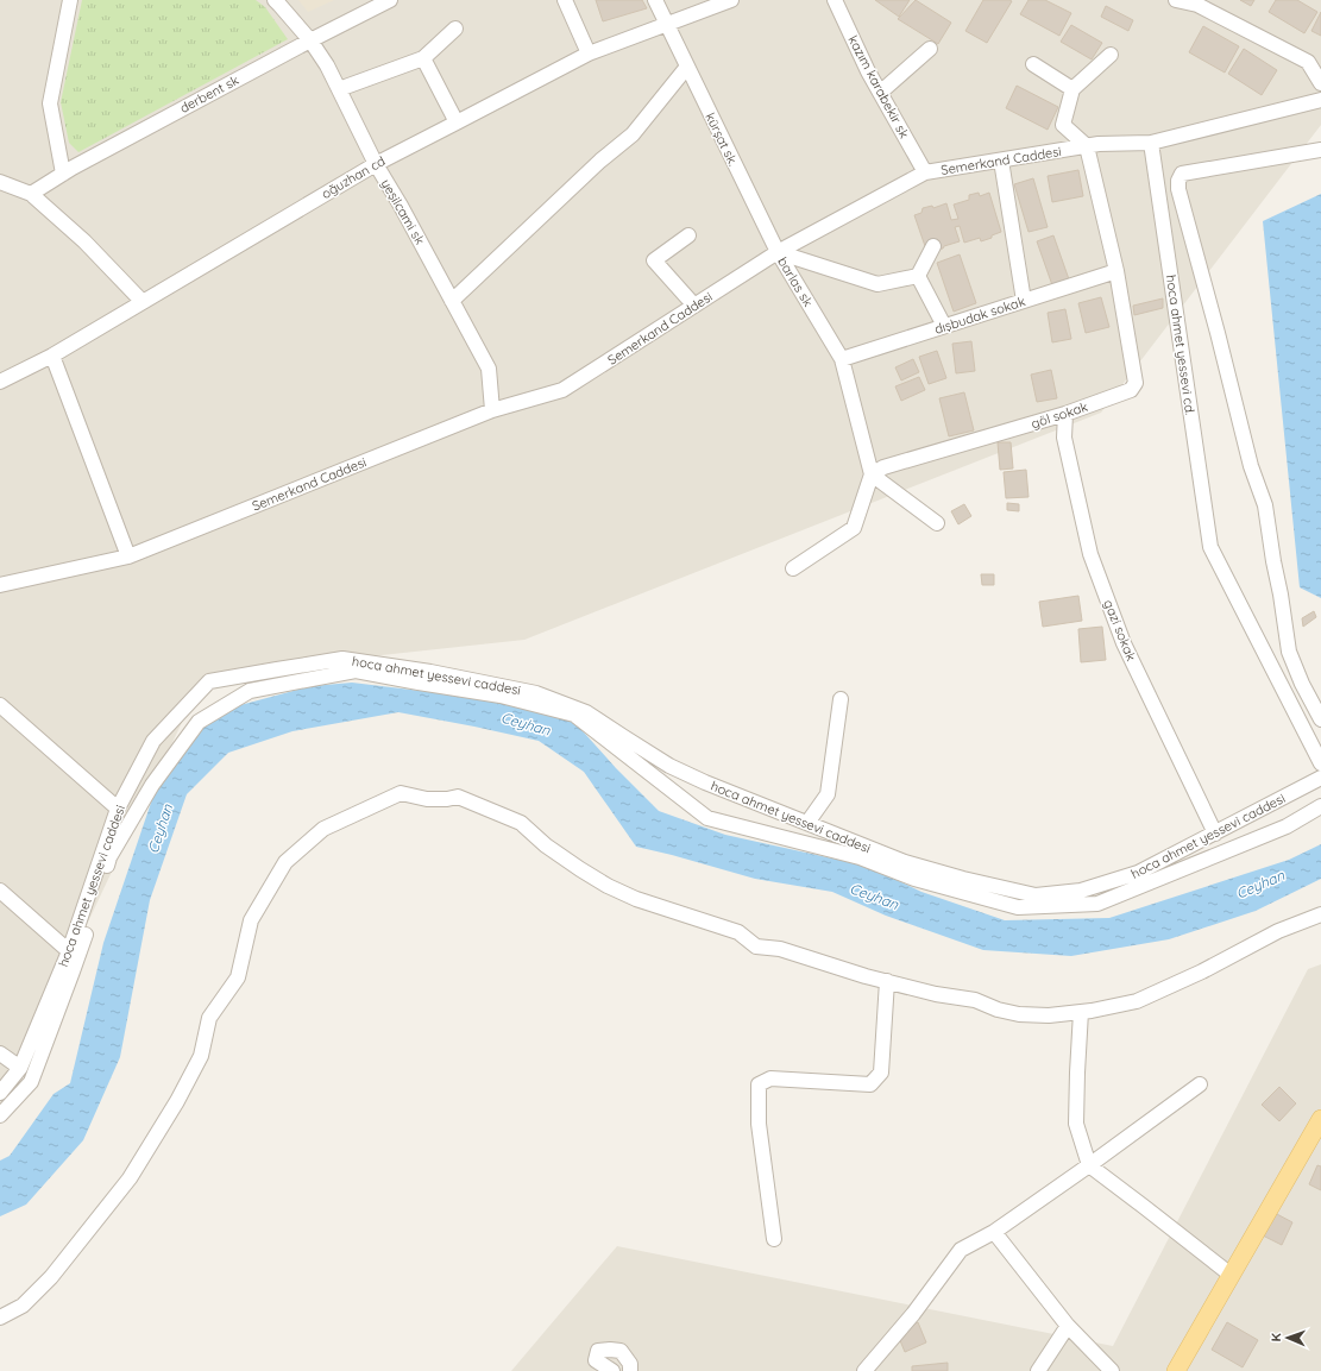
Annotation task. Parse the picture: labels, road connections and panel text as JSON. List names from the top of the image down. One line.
{"streets":{"street":["kazım karabekir sk","derbent sk","kürşat sk.","Semerkand Caddesi","oğuzhan cd","yeşilcami sk","barlas sk","dışbudak sokak","hoca ahmet yessevi cd.","göl sokak","gazi sokak","hoca ahmet yessevi caddesi"]},"crossings":[["kazım karabekir sk","Semerkand Caddesi"],["derbent sk","yeşilcami sk"],["kürşat sk.","Semerkand Caddesi"],["kürşat sk.","oğuzhan cd"],["kürşat sk.","barlas sk"],["Semerkand Caddesi","yeşilcami sk"],["Semerkand Caddesi","barlas sk"],["Semerkand Caddesi","hoca ahmet yessevi cd."],["Semerkand Caddesi","göl sokak"],["oğuzhan cd","yeşilcami sk"],["barlas sk","dışbudak sokak"],["barlas sk","göl sokak"],["dışbudak sokak","göl sokak"],["göl sokak","gazi sokak"],["gazi sokak","hoca ahmet yessevi caddesi"]],"water":["Ceyhan"],"north":"left"}
